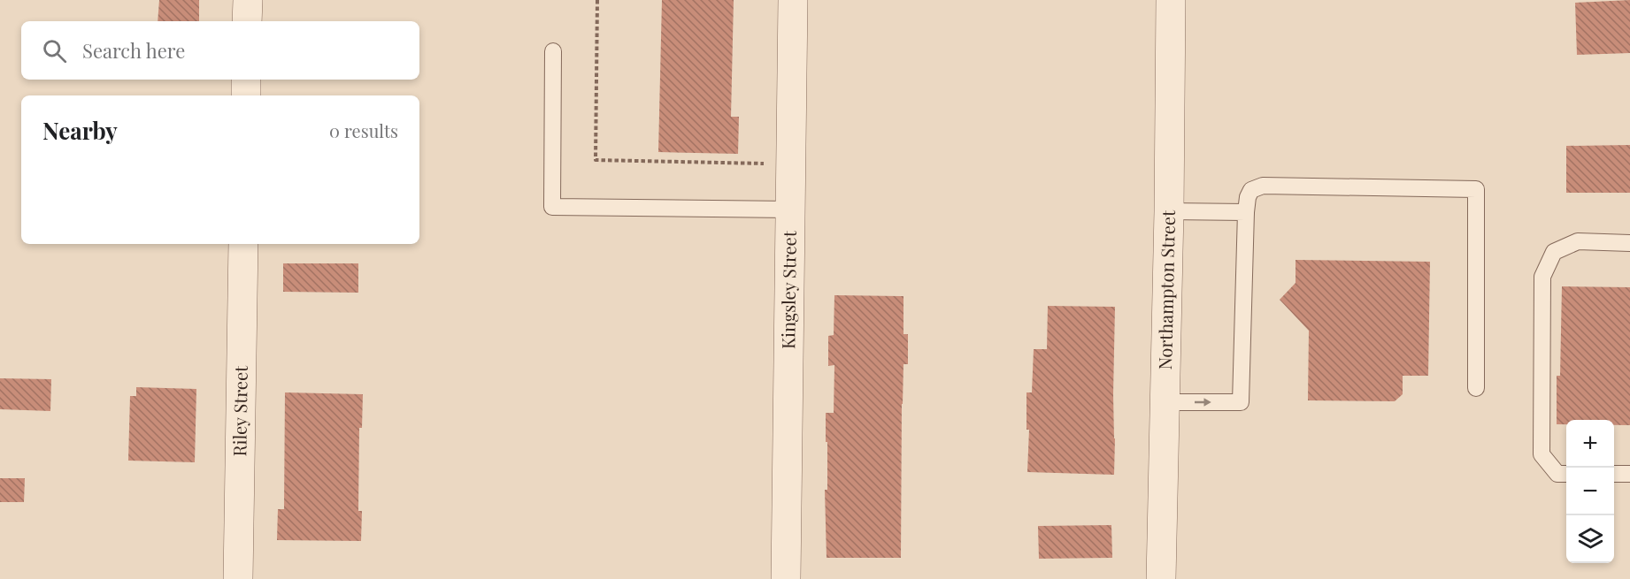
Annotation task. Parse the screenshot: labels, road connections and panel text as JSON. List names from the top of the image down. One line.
{"streets":{"street":["Kingsley Street","Northampton Street","Riley Street"]},"page":{"search":"Search here","heading":["Nearby","0 results"],"map_buttons":["+","−"]}}
